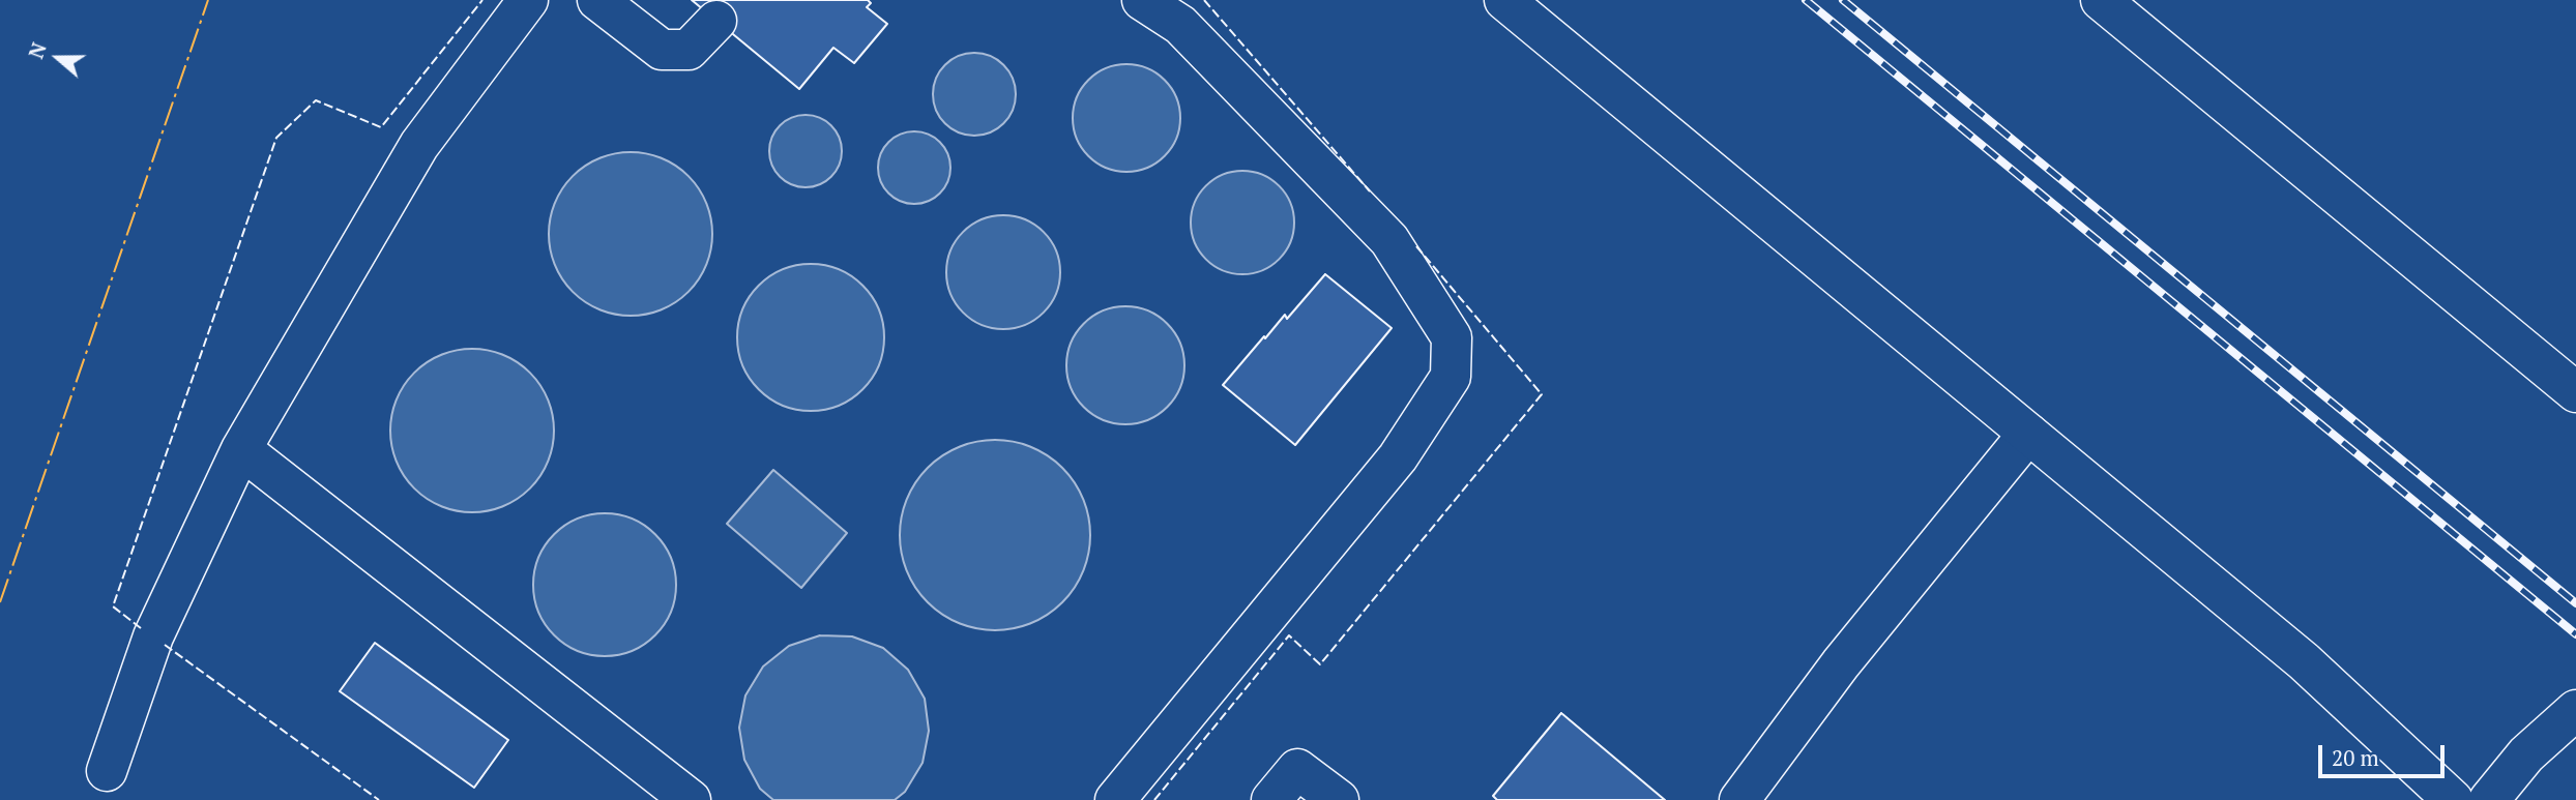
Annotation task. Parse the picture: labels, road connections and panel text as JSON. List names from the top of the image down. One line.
{"scale_bar":"20 m","north":"left"}
